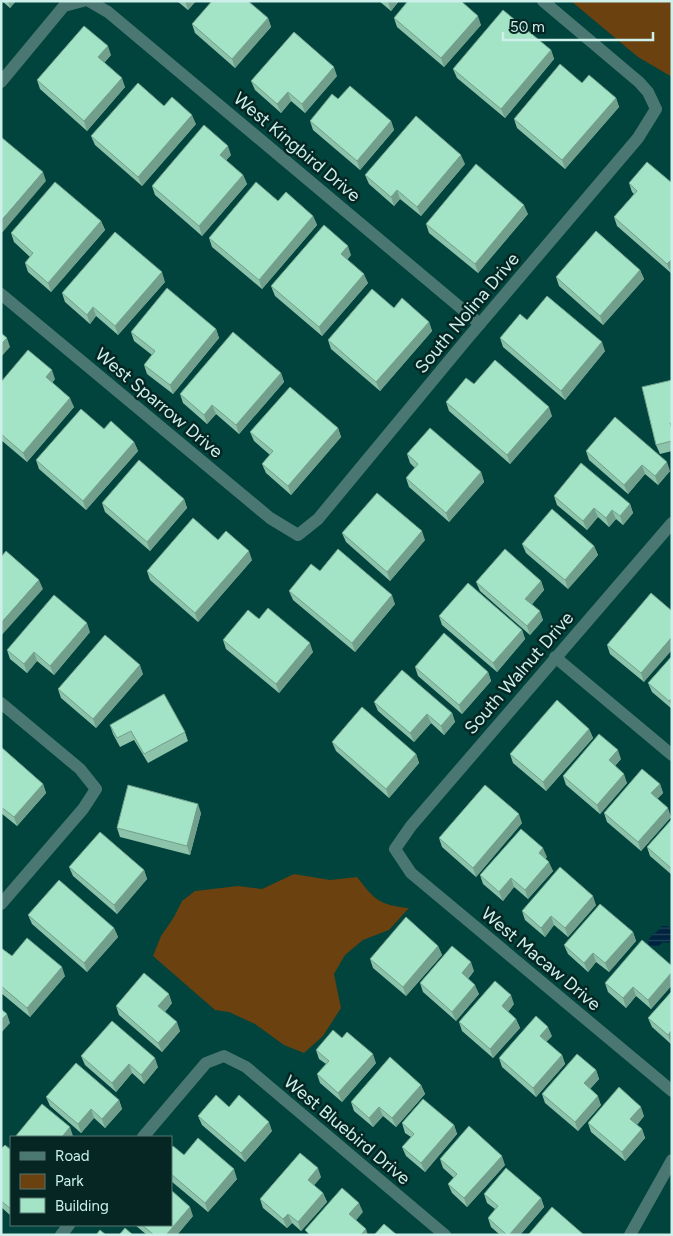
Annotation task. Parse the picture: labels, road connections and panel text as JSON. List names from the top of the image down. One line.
{"streets":{"street":["West Kingbird Drive","South Nolina Drive","West Sparrow Drive","South Walnut Drive","West Macaw Drive","West Bluebird Drive"]},"crossings":[["West Kingbird Drive","South Nolina Drive"],["South Nolina Drive","West Sparrow Drive"],["South Walnut Drive","West Macaw Drive"]],"legend":["Road","Park","Building"],"scale_bar":"50 m"}
